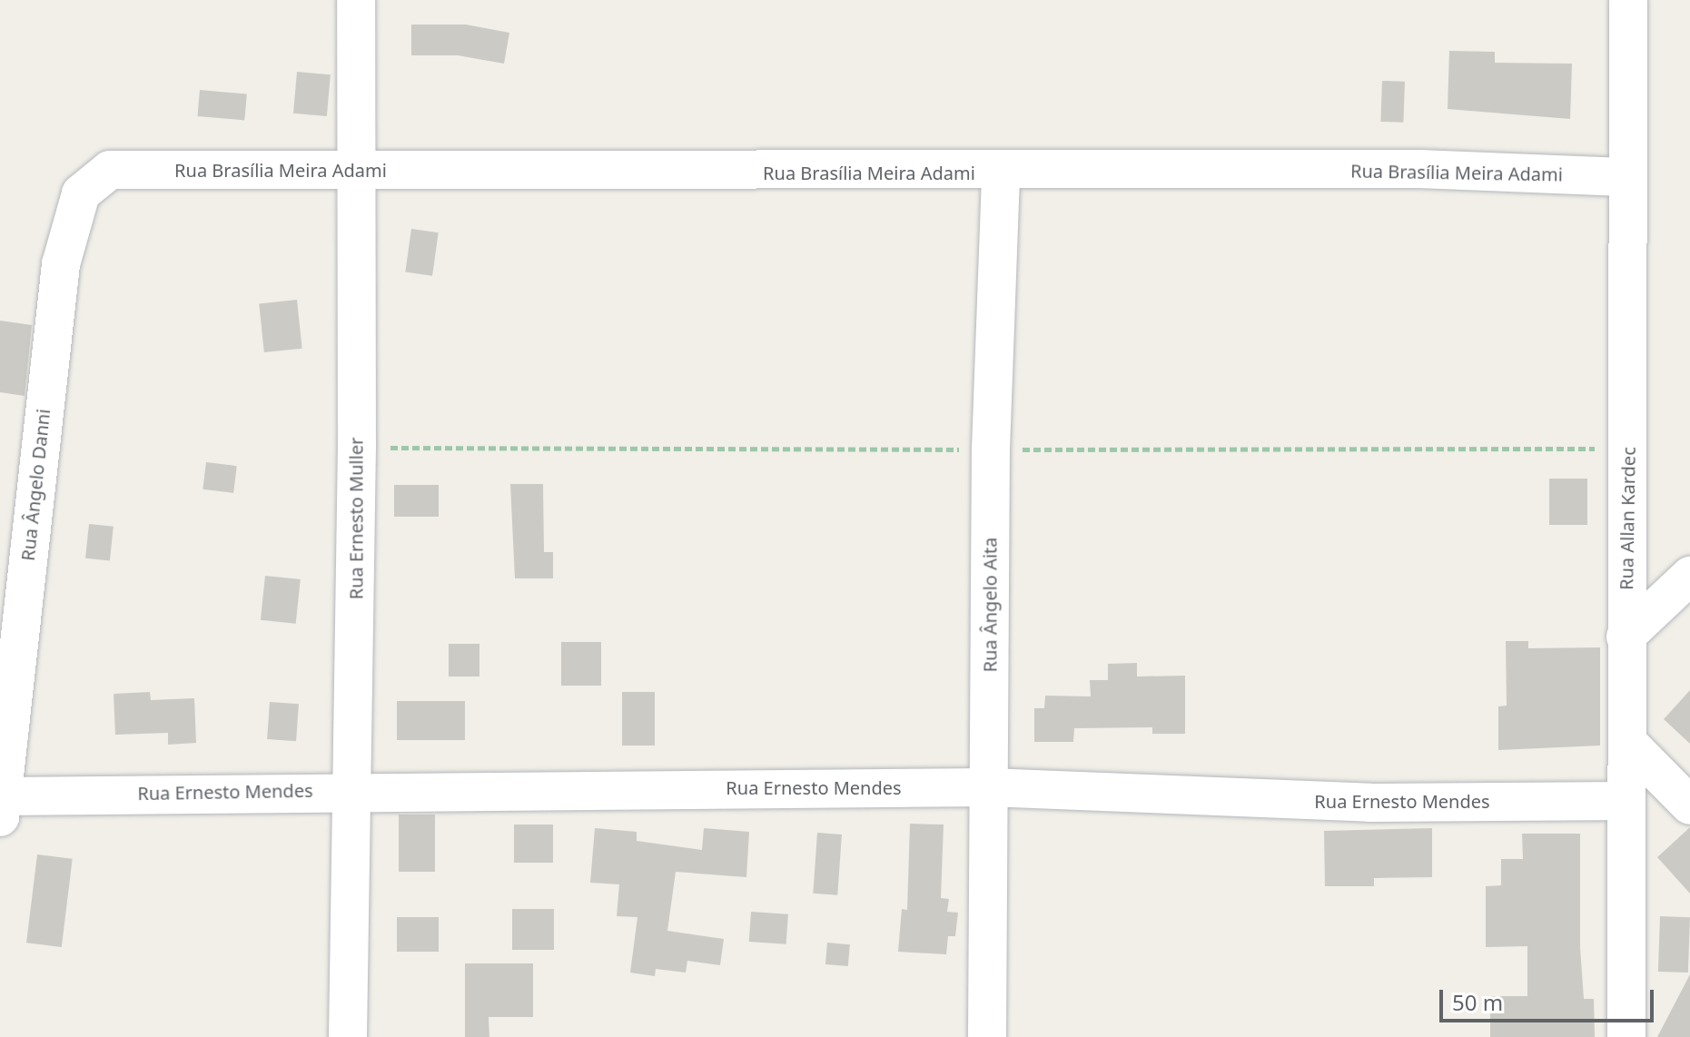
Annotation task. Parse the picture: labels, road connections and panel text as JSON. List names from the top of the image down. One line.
{"streets":{"street":["Rua Brasília Meira Adami","Rua Ângelo Danni","Rua Ernesto Muller","Rua Allan Kardec","Rua Ângelo Aita","Rua Ernesto Mendes"]},"crossings":[["Rua Brasília Meira Adami","Rua Ângelo Danni"],["Rua Brasília Meira Adami","Rua Ernesto Muller"],["Rua Brasília Meira Adami","Rua Allan Kardec"],["Rua Brasília Meira Adami","Rua Ângelo Aita"],["Rua Ângelo Danni","Rua Ernesto Mendes"],["Rua Ernesto Muller","Rua Ernesto Mendes"],["Rua Allan Kardec","Rua Ernesto Mendes"],["Rua Ângelo Aita","Rua Ernesto Mendes"]],"scale_bar":"50 m"}
